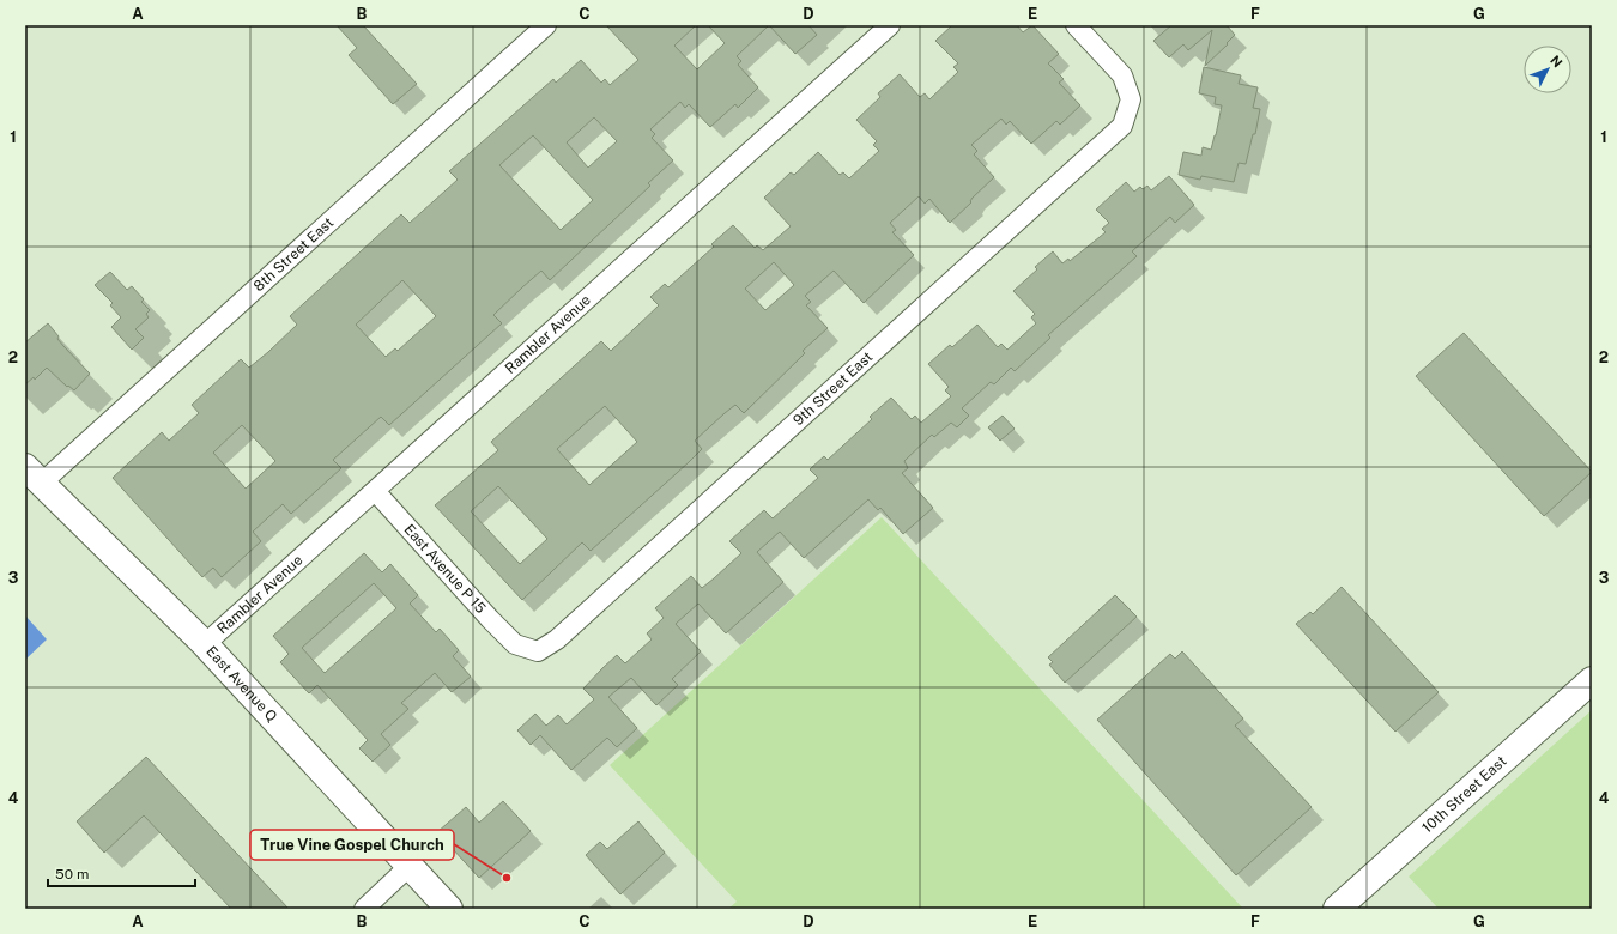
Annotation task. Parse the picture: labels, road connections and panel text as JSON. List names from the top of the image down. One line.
{"streets":{"main road":["East Avenue Q","10th Street East"],"street":["8th Street East","Rambler Avenue","9th Street East","East Avenue P 15"]},"crossings":[["8th Street East","East Avenue Q"],["Rambler Avenue","East Avenue P 15"],["Rambler Avenue","East Avenue Q"],["9th Street East","East Avenue P 15"]],"places":["True Vine Gospel Church"],"scale_bar":"50 m","north":"top right","grid":{"columns":["A","B","C","D","E","F","G"],"rows":["1","2","3","4"]}}
